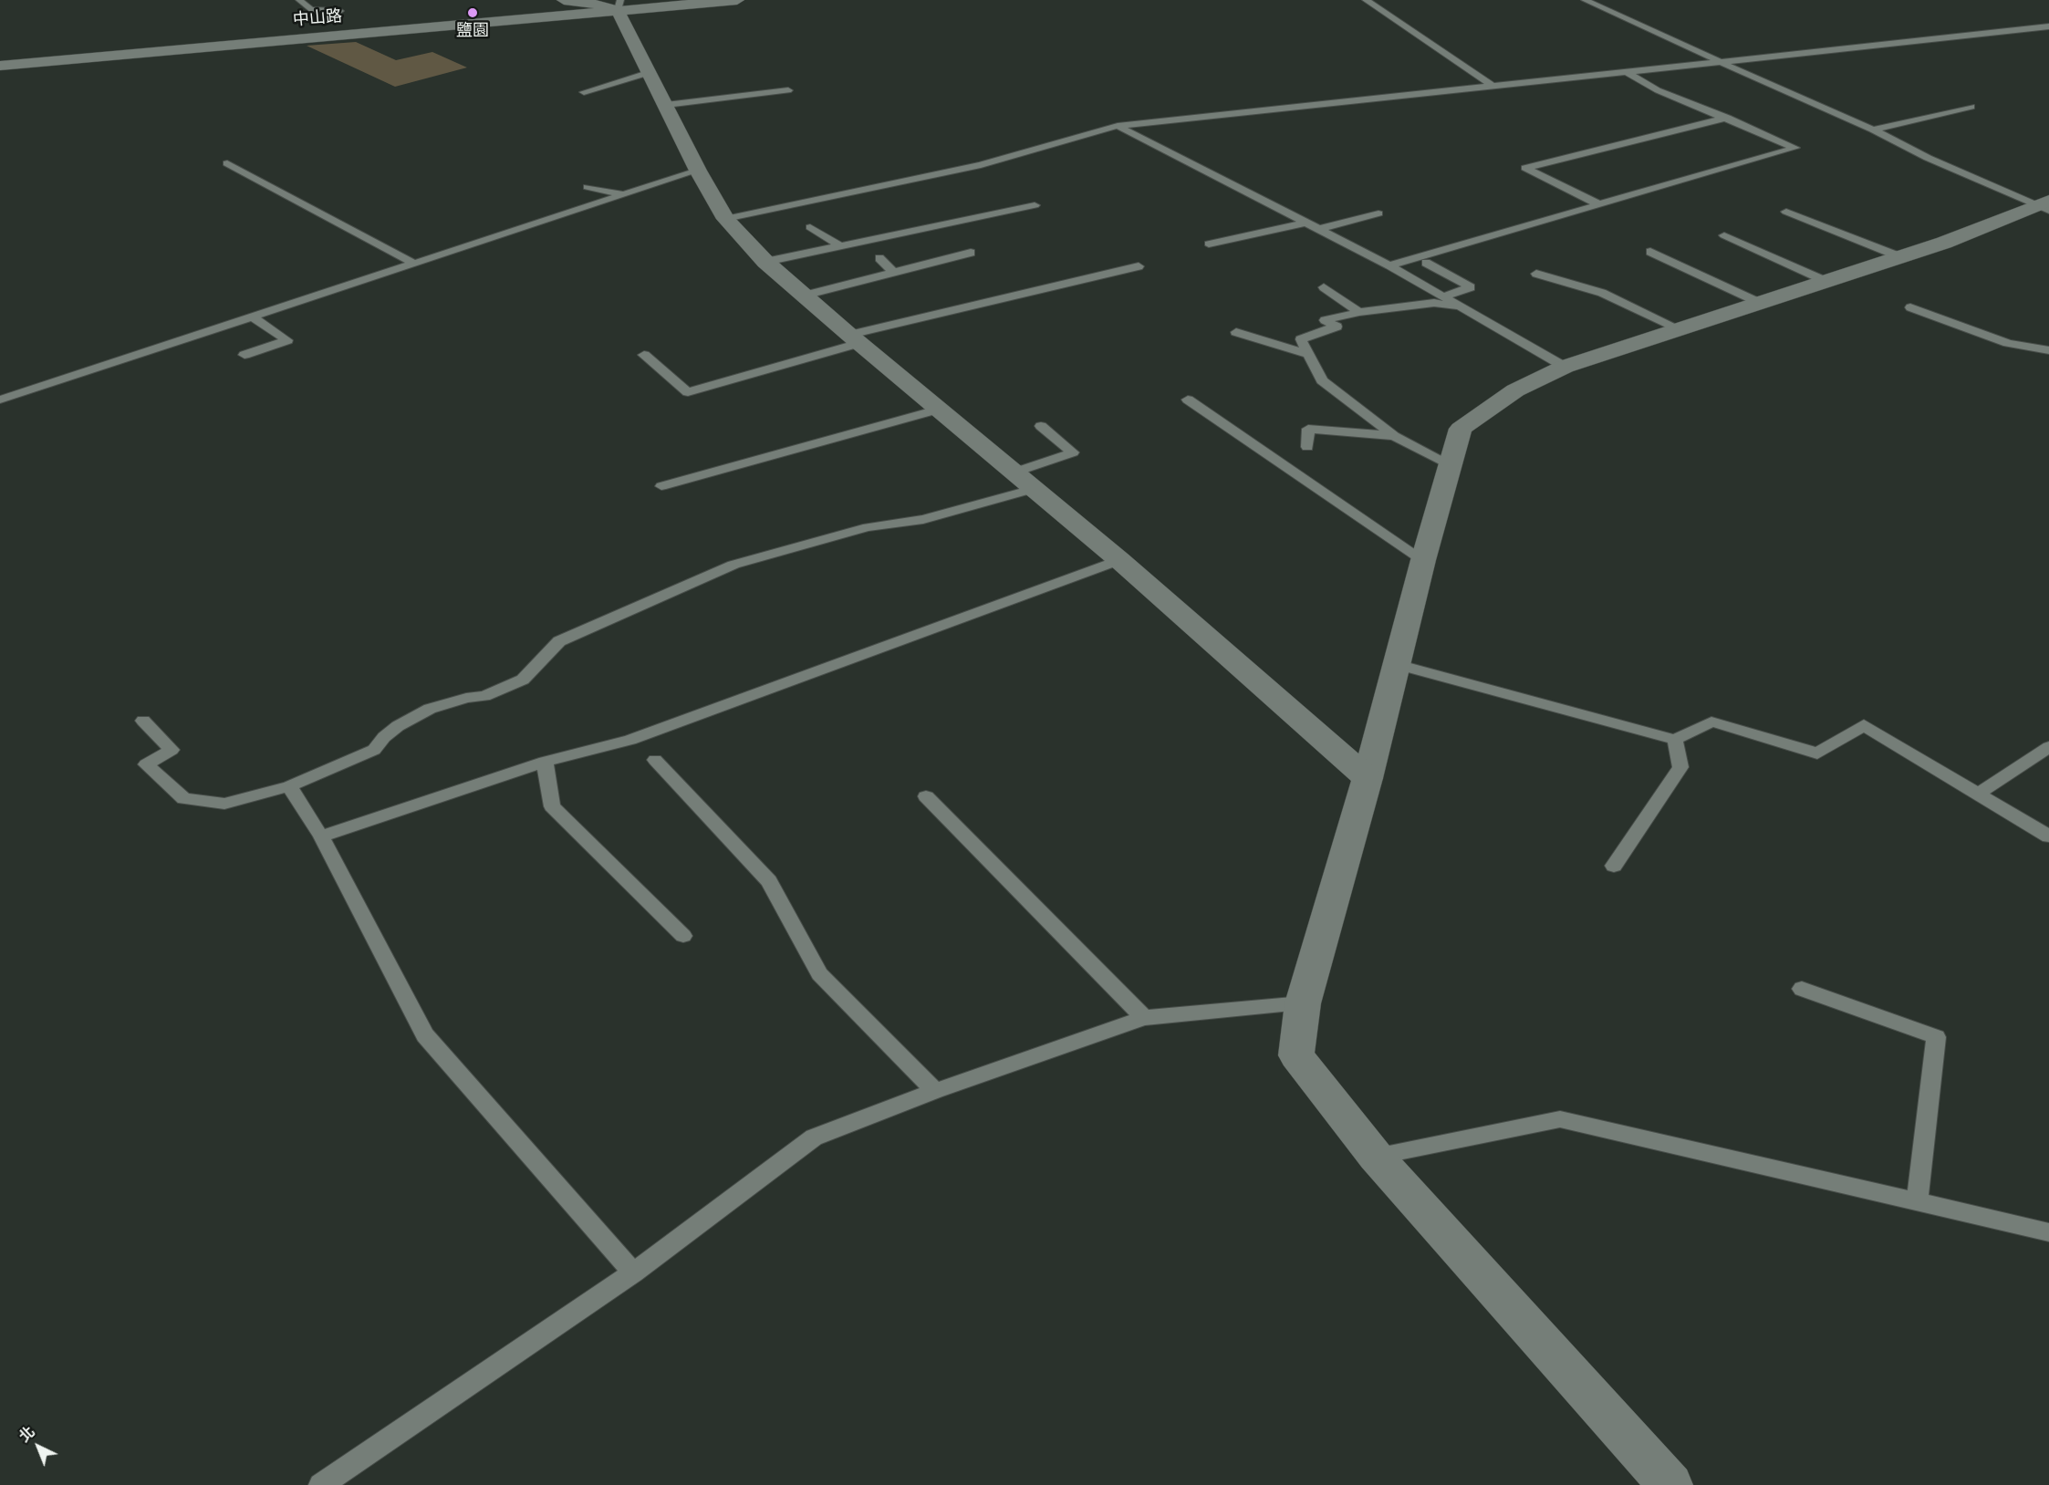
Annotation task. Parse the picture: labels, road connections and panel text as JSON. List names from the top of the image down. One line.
{"streets":{"street":["中山路"]},"places":["鹽園"],"north":"top left"}
